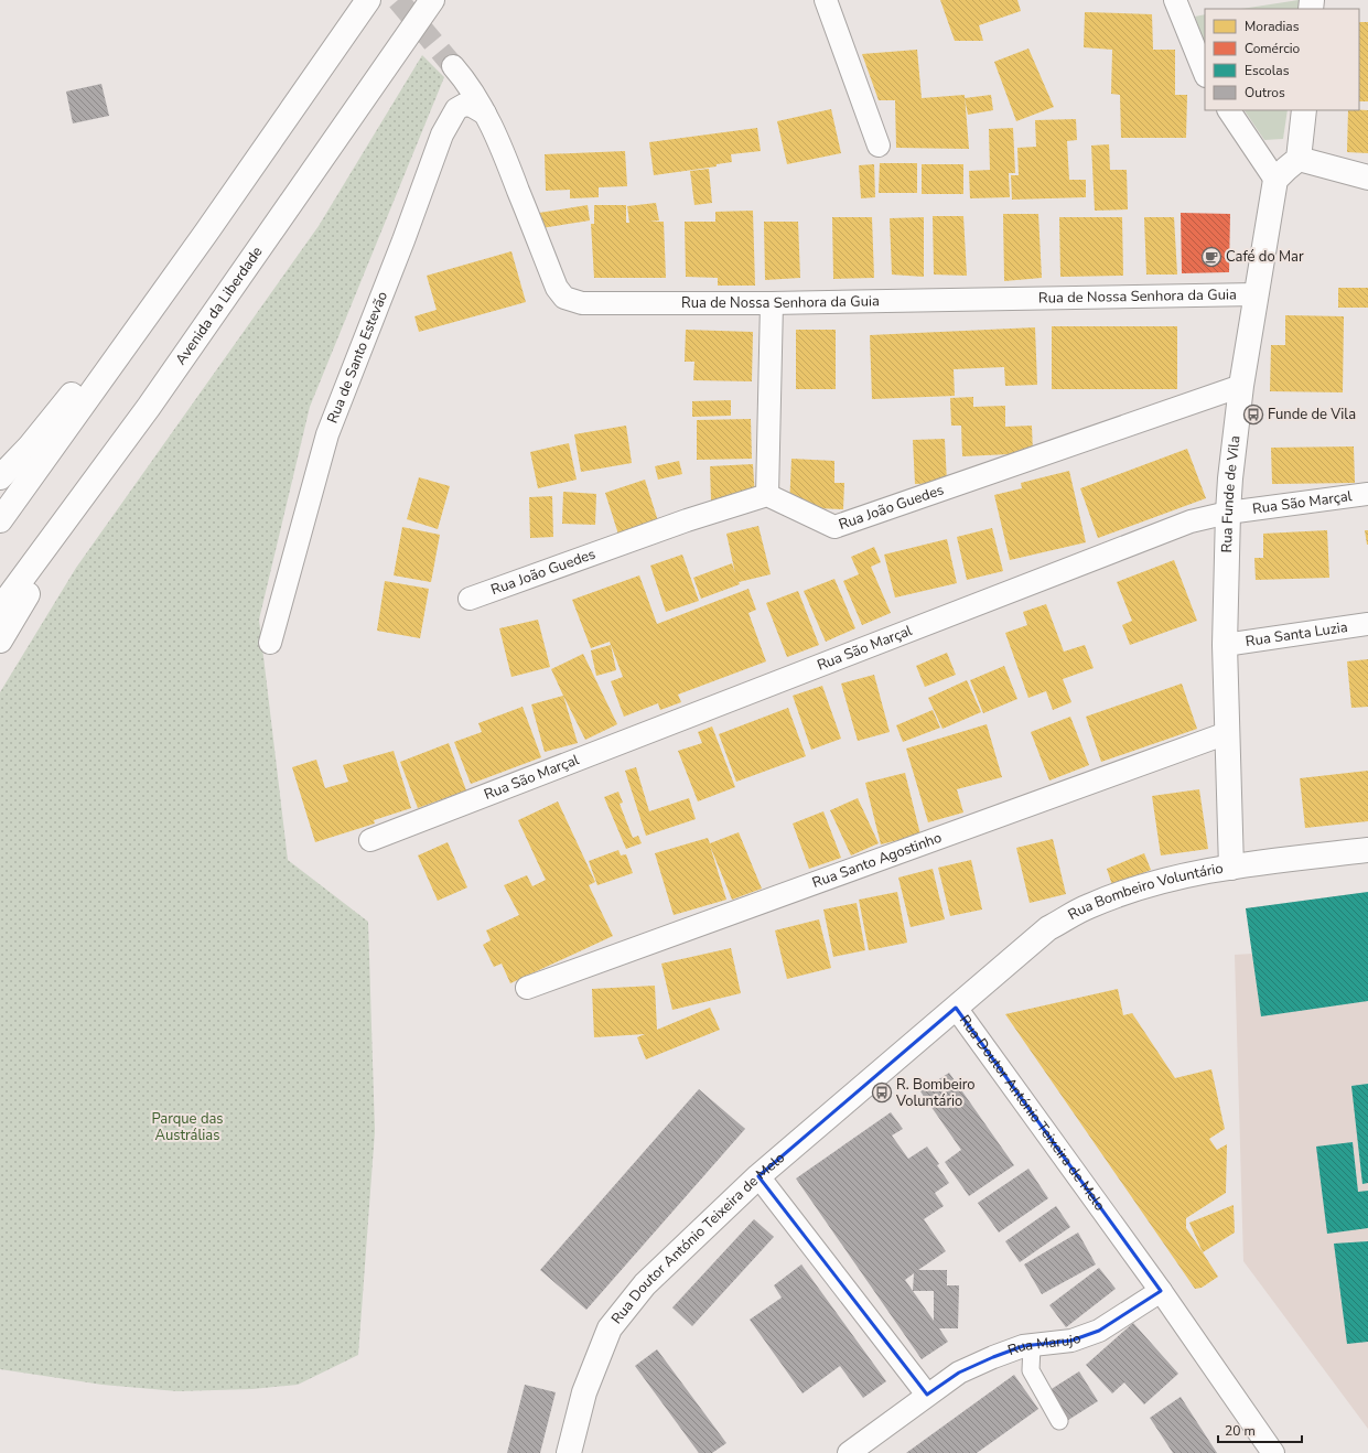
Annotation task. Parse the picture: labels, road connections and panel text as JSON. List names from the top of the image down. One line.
{"streets":{"main road":["Avenida da Liberdade","Rua Funde de Vila","Rua Bombeiro Voluntário","Rua Doutor António Teixeira de Melo"],"street":["Rua de Nossa Senhora da Guia","Rua de Santo Estevão","Rua São Marçal","Rua João Guedes","Rua Santa Luzia","Rua Santo Agostinho","Rua Marujo"]},"crossings":[["Rua de Nossa Senhora da Guia","Rua de Santo Estevão"],["Rua de Nossa Senhora da Guia","Rua Funde de Vila"],["Rua Funde de Vila","Rua São Marçal"],["Rua Funde de Vila","Rua João Guedes"],["Rua Funde de Vila","Rua Santa Luzia"],["Rua Funde de Vila","Rua Santo Agostinho"],["Rua Funde de Vila","Rua Bombeiro Voluntário"],["Rua Bombeiro Voluntário","Rua Doutor António Teixeira de Melo"],["Rua Doutor António Teixeira de Melo","Rua Marujo"]],"parks":["Parque das Austrálias"],"places":{"cafe":["Café do Mar"],"bus stop":["Funde de Vila","R. Bombeiro Voluntário"]},"legend":["Moradias","Comércio","Escolas","Outros"],"scale_bar":"20 m"}
